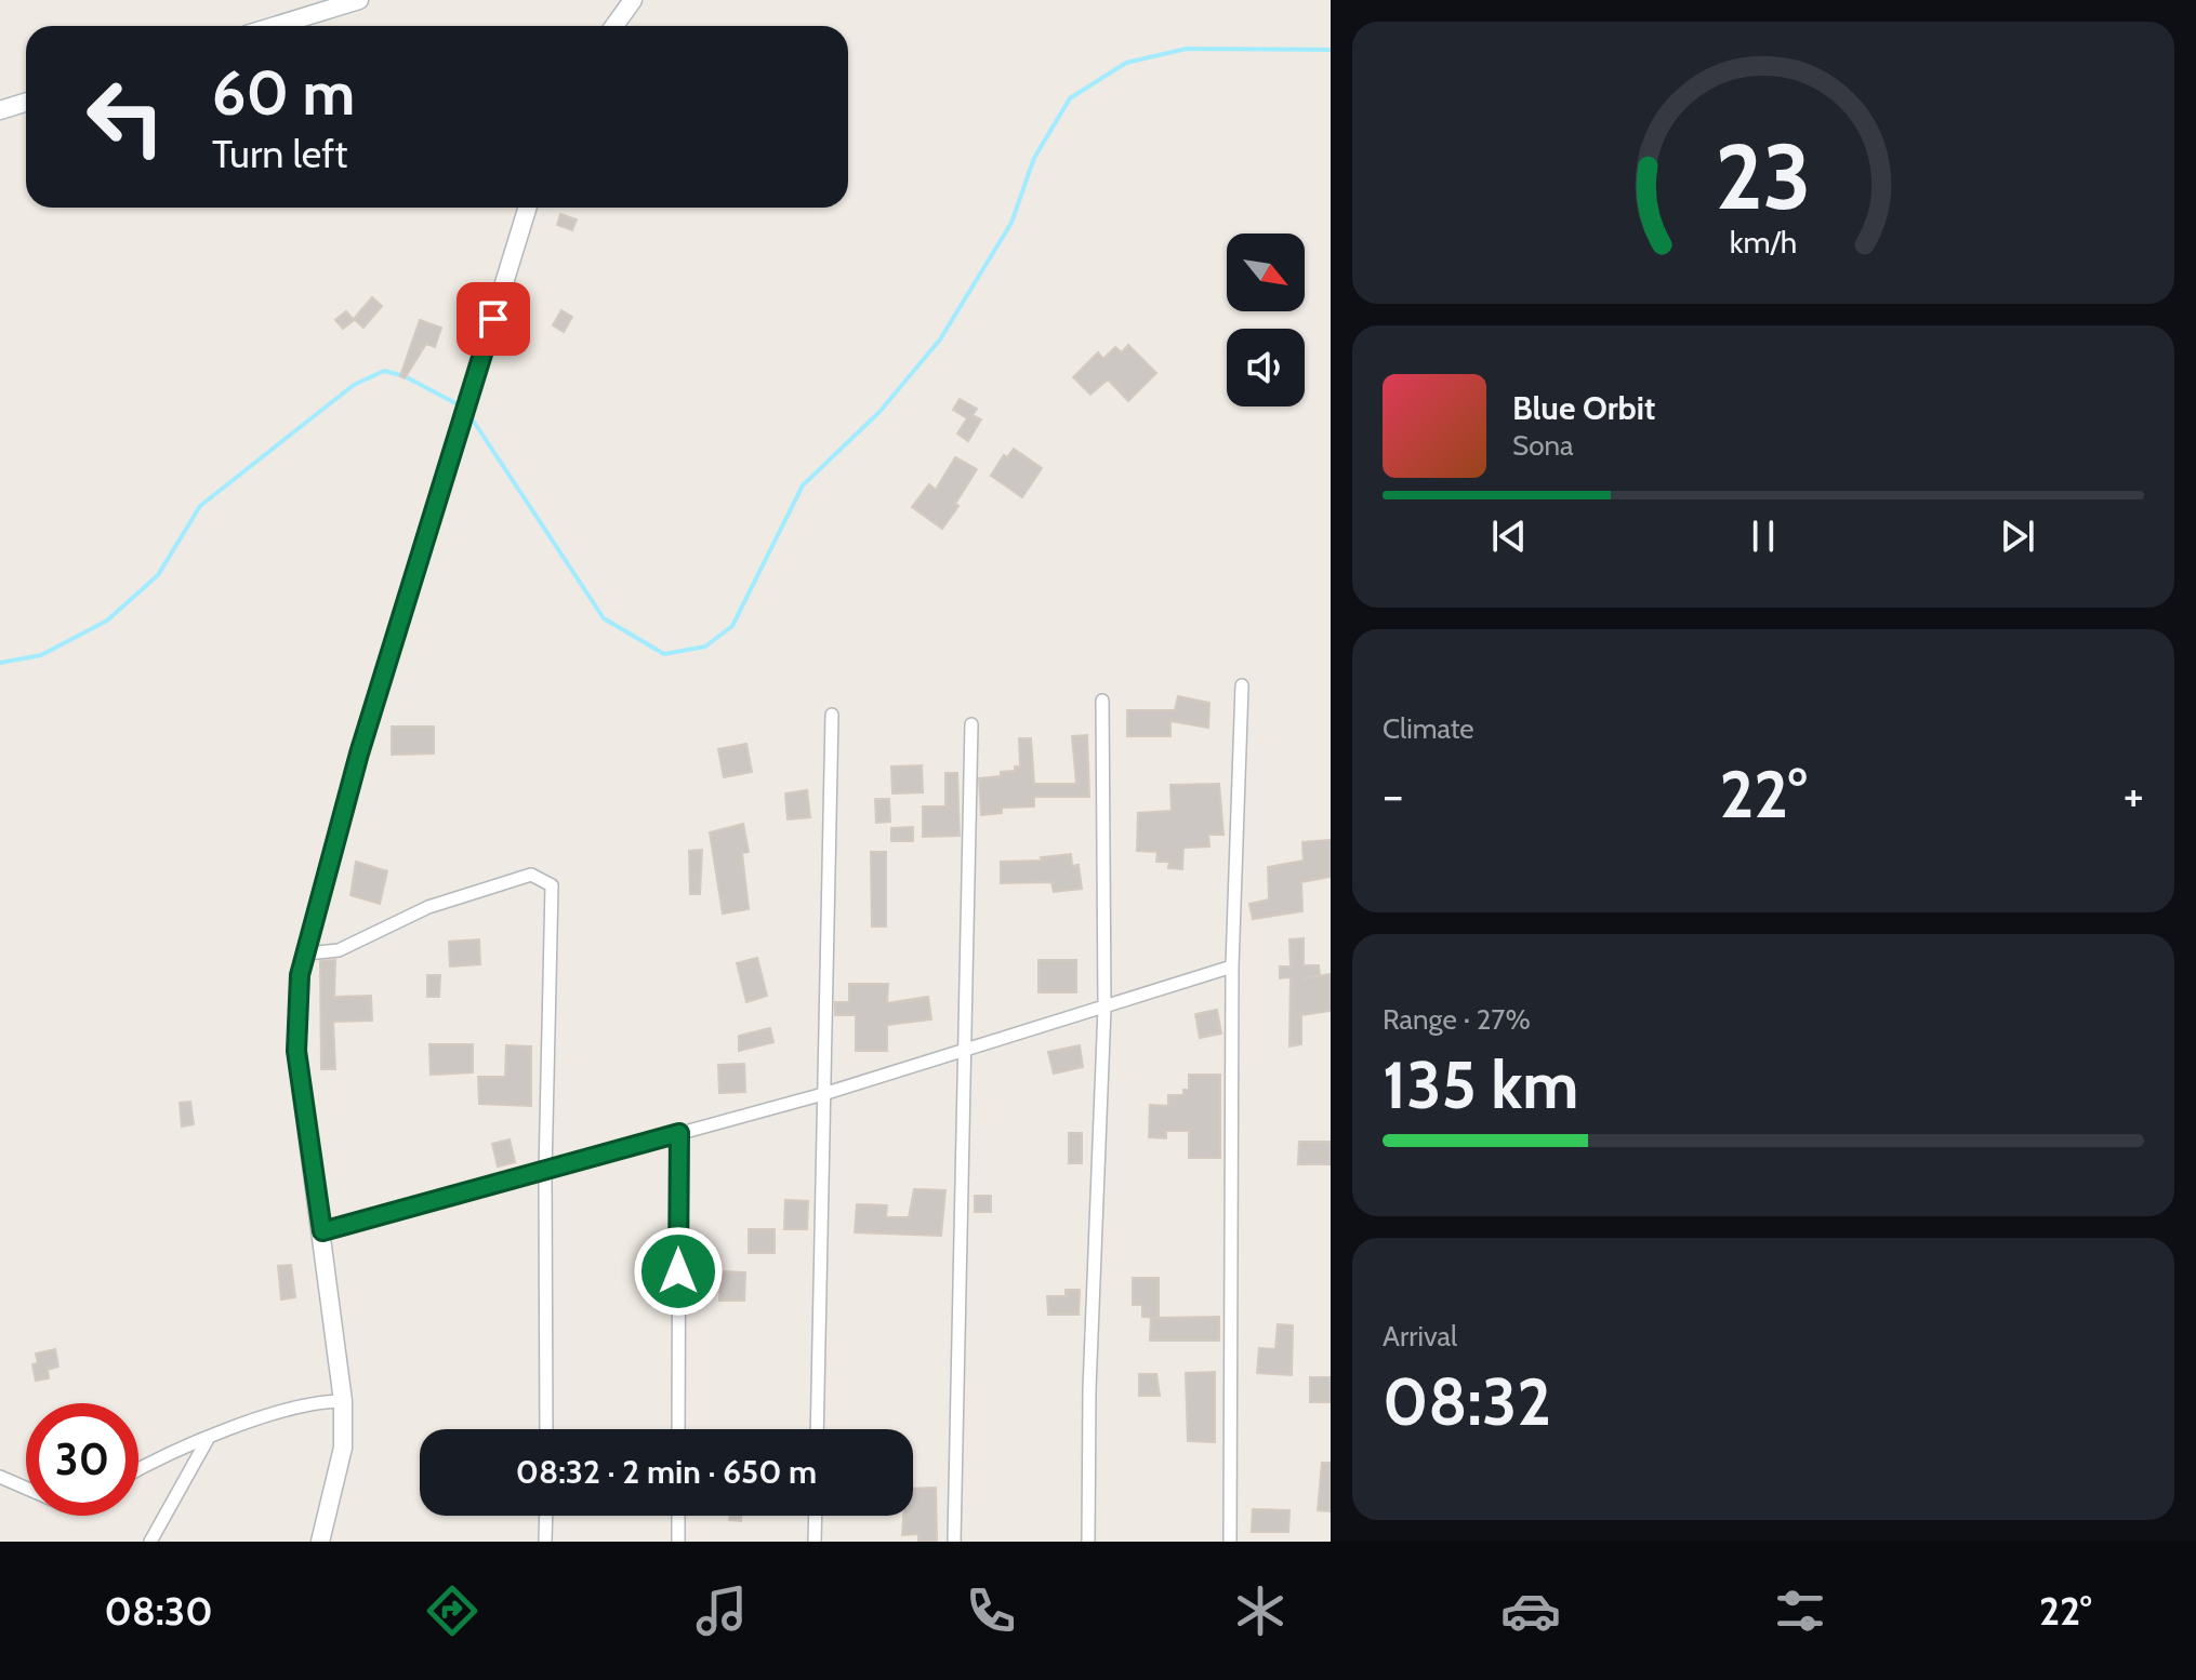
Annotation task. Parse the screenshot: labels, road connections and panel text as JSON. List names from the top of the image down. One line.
{"north":"bottom right","page":{"turn":["60 m","Turn left"],"song":["Blue Orbit","Sona"],"tile":["Climate",["Range · 27%","135 km"],["Arrival","08:32"]],"heat":["−","22°","+"],"limit":"30","trip":"08:32 · 2 min · 650 m","tabs":["08:30","22°"],"gauge":["23","km/h"]}}
